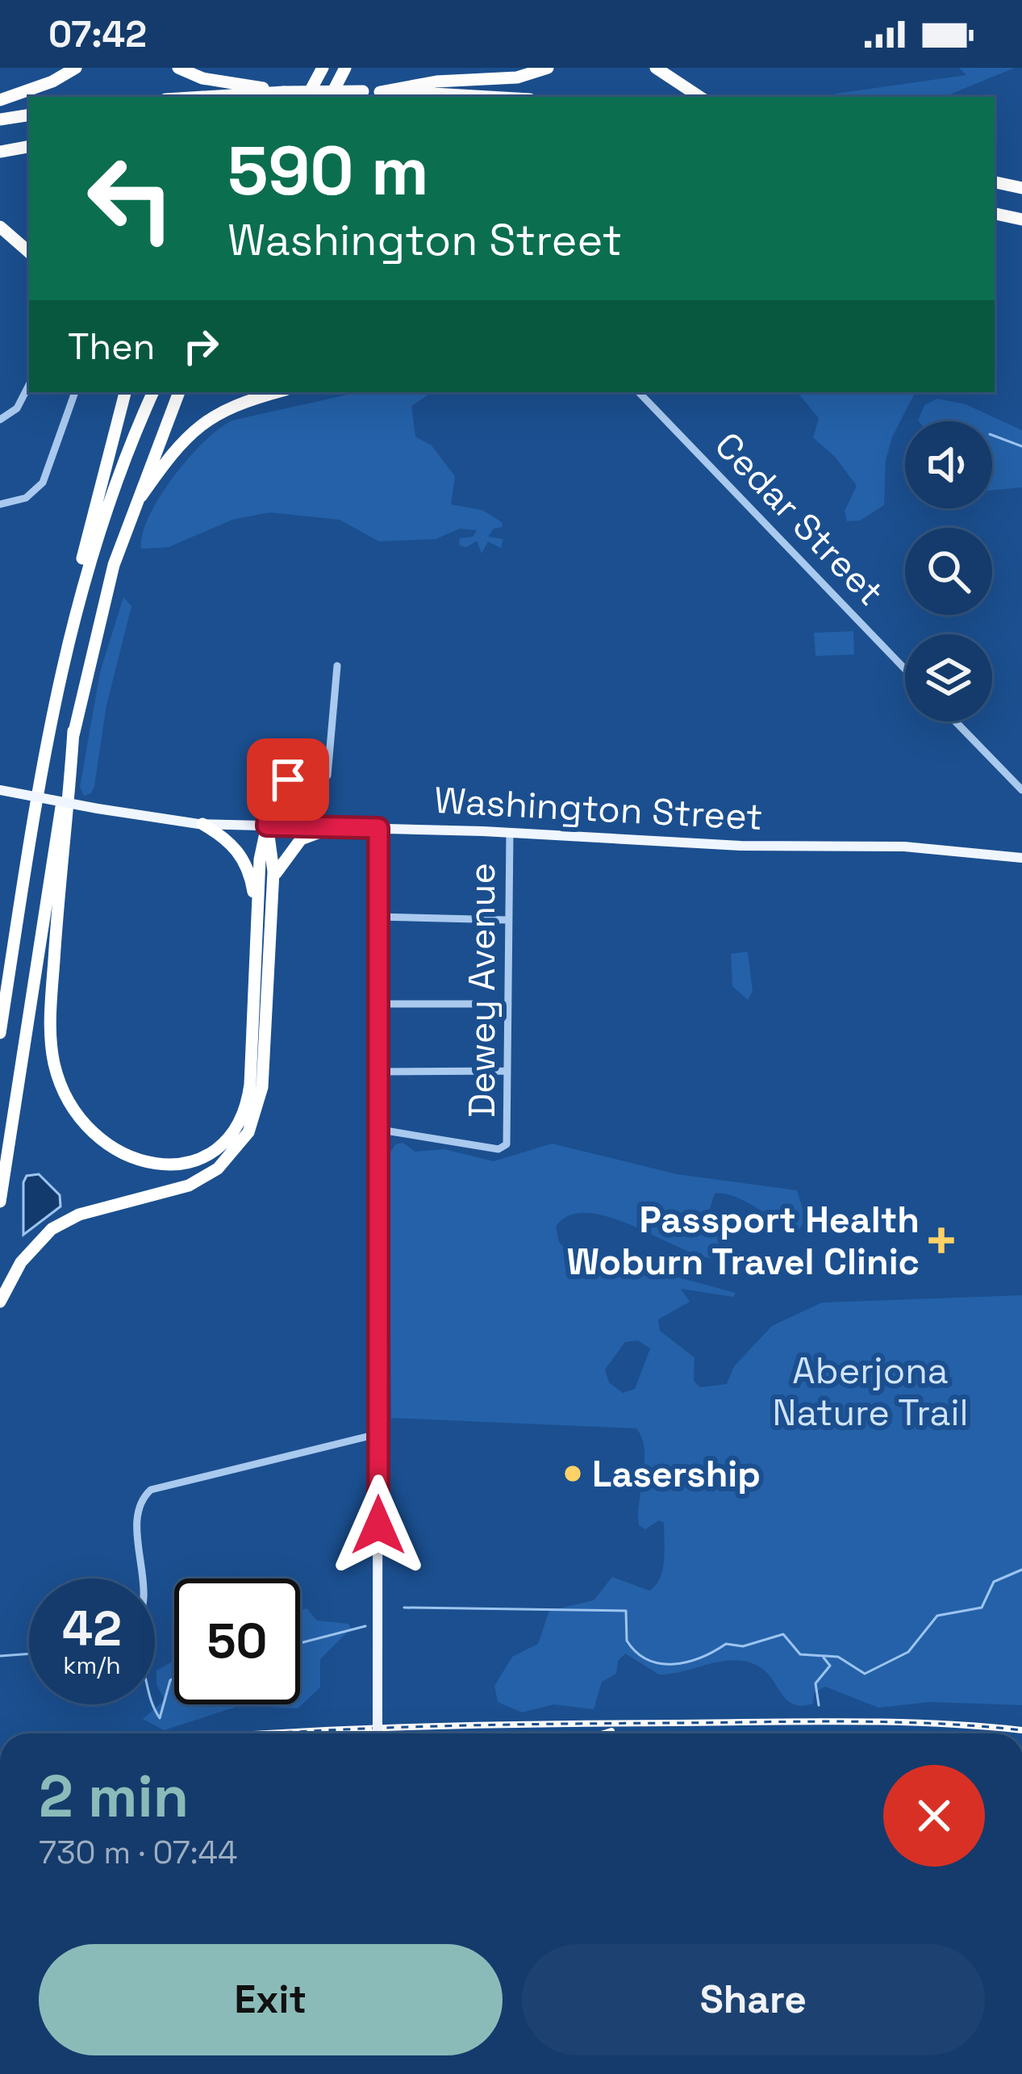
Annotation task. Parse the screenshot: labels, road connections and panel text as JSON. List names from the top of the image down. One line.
{"streets":{"main road":["Washington Street"],"street":["Cedar Street","Dewey Avenue"]},"crossings":[["Washington Street","Dewey Avenue"]],"parks":["Aberjona Nature Trail"],"places":{"health":["Passport Health Woburn Travel Clinic"],"other":["Lasership"]},"page":{"status":"07:42","turn":["590 m","Washington Street"],"then":"Then","speed":"42 km/h","limit":"50","heading":["2 min","730 m · 07:44"],"buttons":["Exit","Share"]}}
